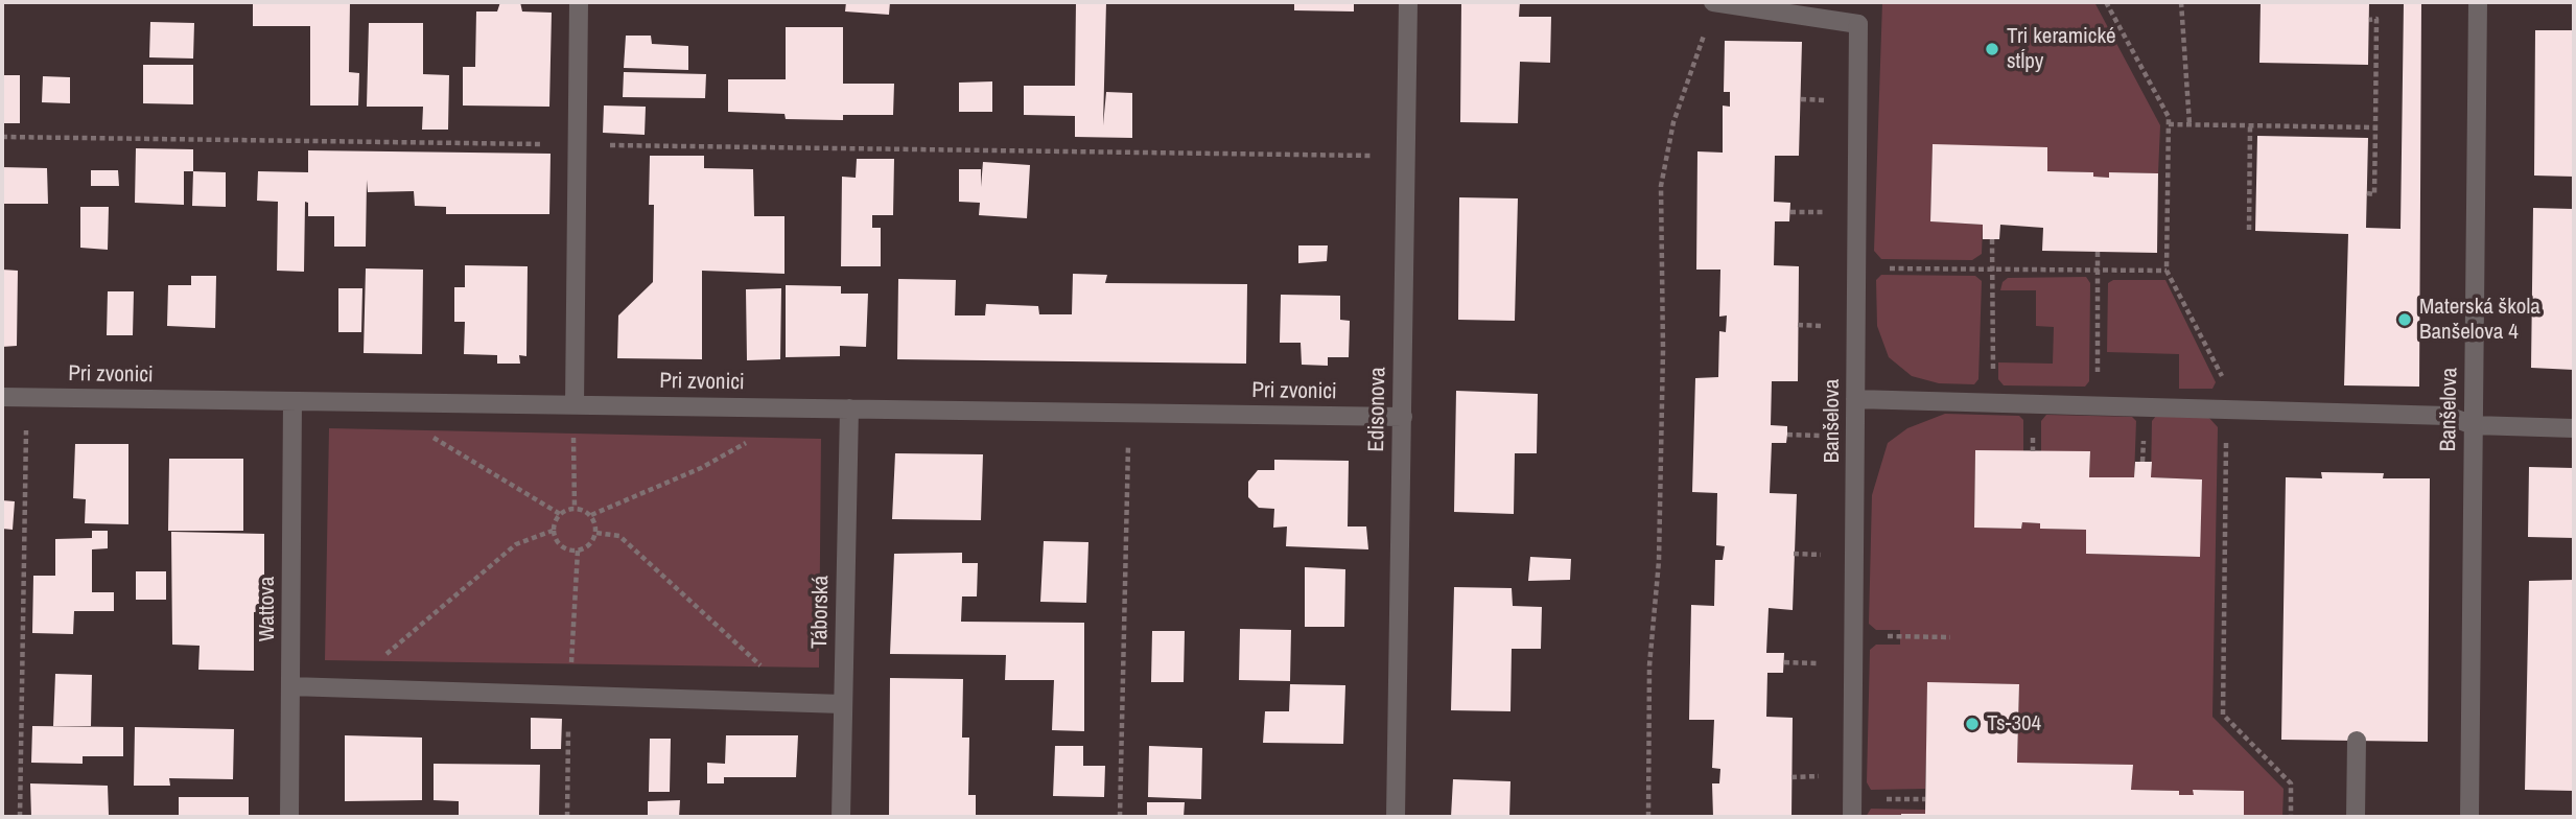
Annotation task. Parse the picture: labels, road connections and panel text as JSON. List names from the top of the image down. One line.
{"streets":{"street":["Pri zvonici","Edisonova","Banšelova","Wattova","Táborská"]},"crossings":[["Pri zvonici","Edisonova"],["Pri zvonici","Wattova"],["Pri zvonici","Táborská"]],"places":["Tri keramické stĺpy","Materská škola Banšelova 4","Ts-304"]}
